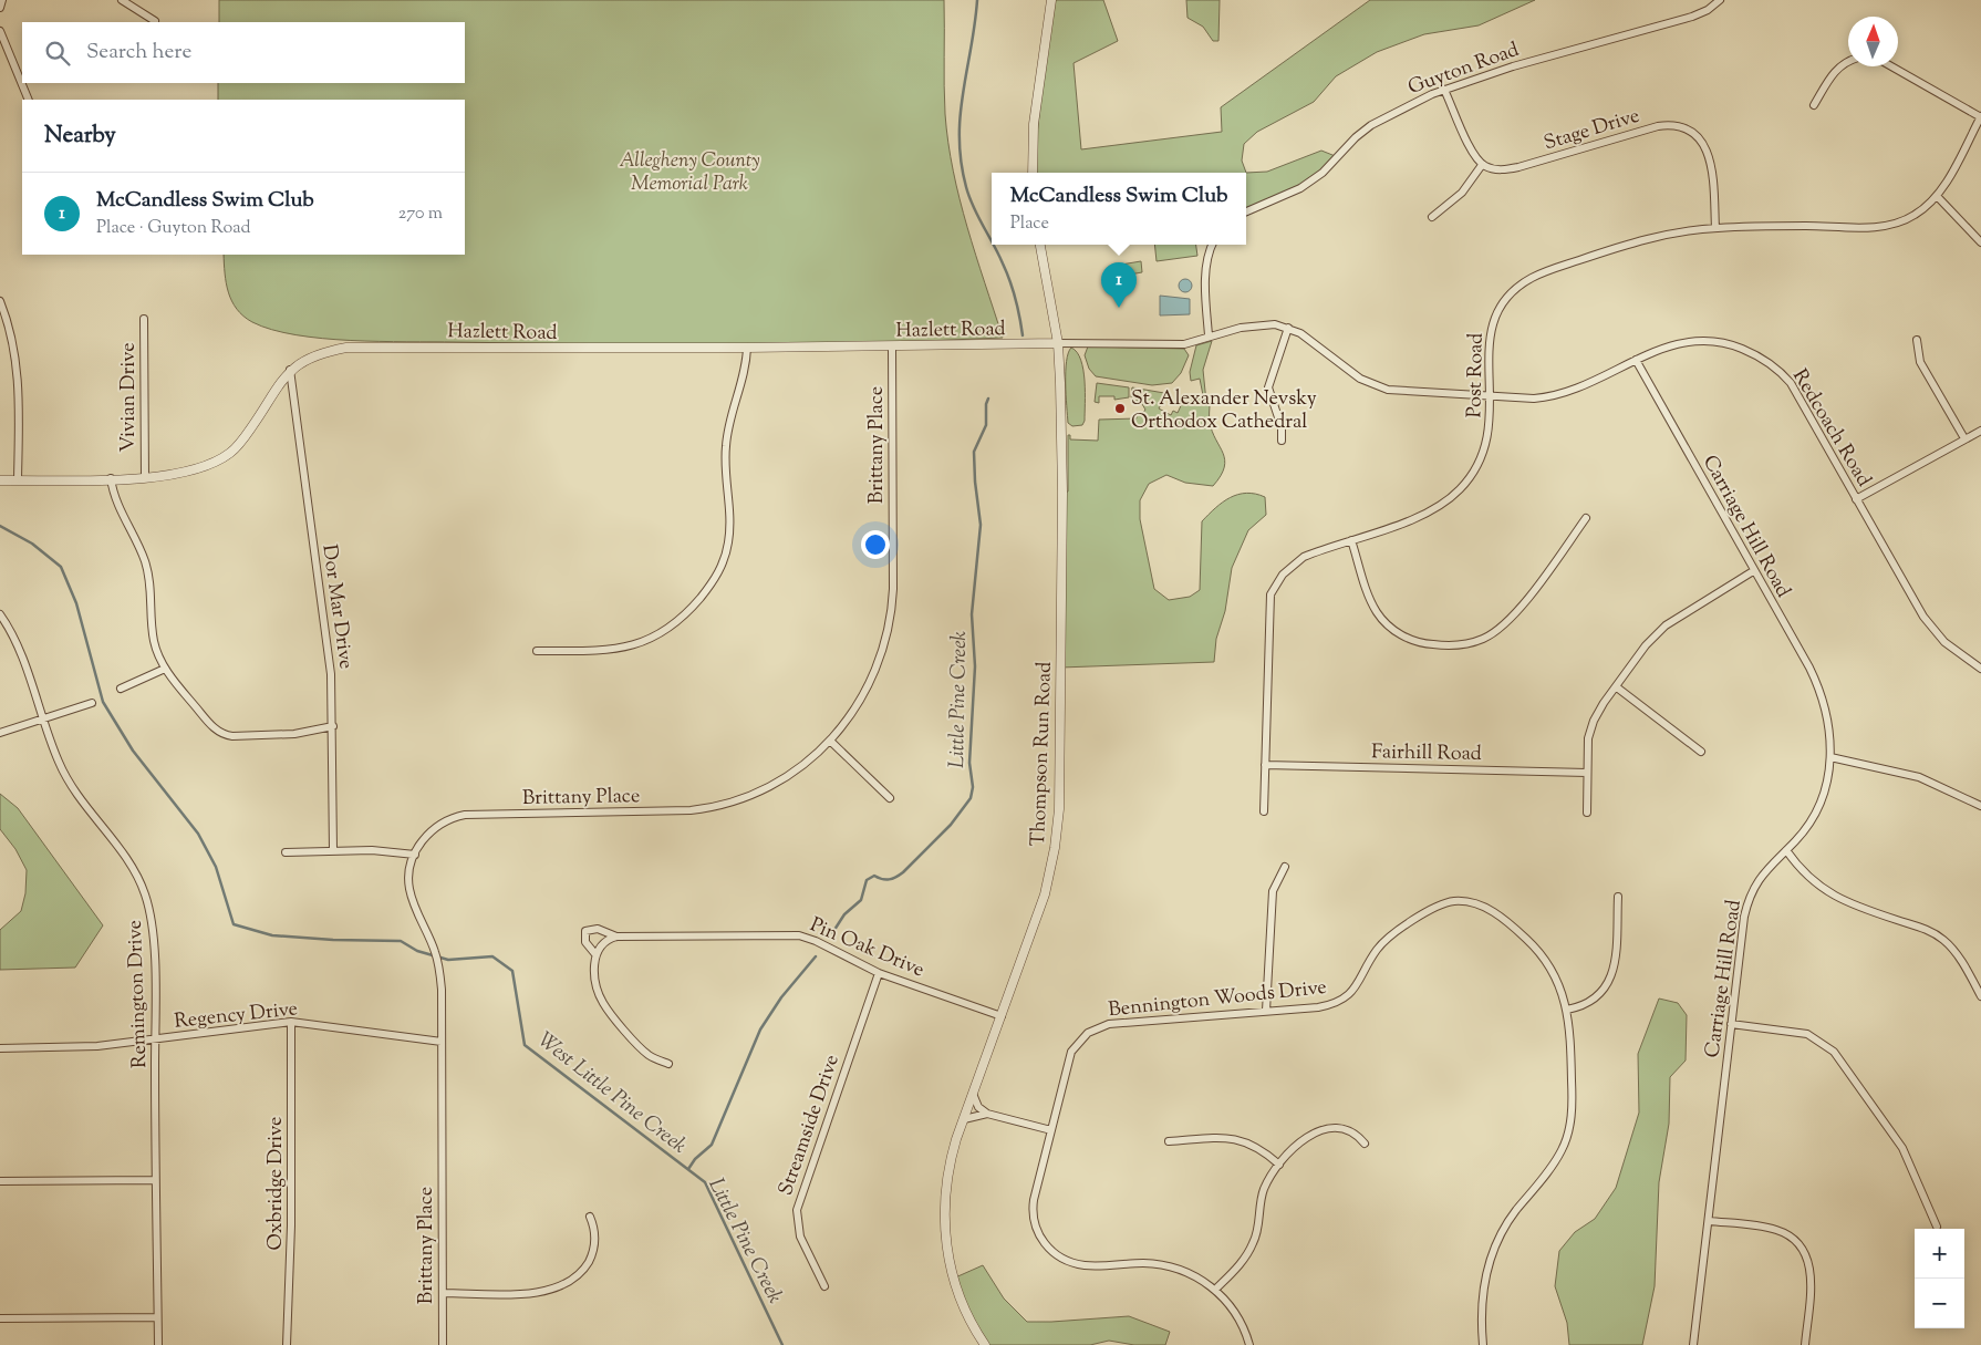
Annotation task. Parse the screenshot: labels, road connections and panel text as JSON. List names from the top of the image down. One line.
{"streets":{"street":["Guyton Road","Stage Drive","Hazlett Road","Post Road","Vivian Drive","Redcoach Road","Brittany Place","Carriage Hill Road","Dor Mar Drive","Fairhill Road","Thompson Run Road","Pin Oak Drive","Remington Drive","Bennington Woods Drive","Regency Drive","Streamside Drive","Oxbridge Drive"]},"crossings":[["Stage Drive","Post Road"],["Hazlett Road","Vivian Drive"],["Hazlett Road","Brittany Place"],["Hazlett Road","Dor Mar Drive"],["Hazlett Road","Thompson Run Road"],["Post Road","Redcoach Road"],["Post Road","Fairhill Road"],["Redcoach Road","Carriage Hill Road"],["Brittany Place","Regency Drive"],["Thompson Run Road","Pin Oak Drive"],["Pin Oak Drive","Streamside Drive"],["Remington Drive","Regency Drive"],["Regency Drive","Oxbridge Drive"]],"water":["Little Pine Creek","West Little Pine Creek"],"parks":["Allegheny County Memorial Park"],"places":["St. Alexander Nevsky Orthodox Cathedral"],"north":"top","page":{"search":"Search here","heading":"Nearby","list":[{"mark":"1","name":"McCandless Swim Club","note":"Place · Guyton Road","value":"270 m"}],"popup":["McCandless Swim Club","Place"],"pins":"1","map_buttons":["+","−"]}}
